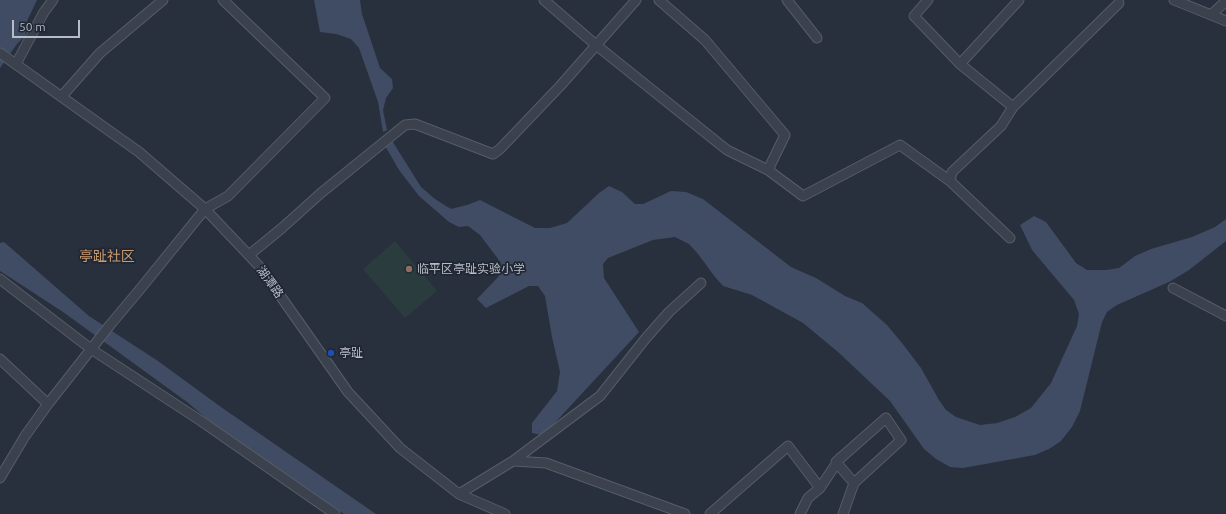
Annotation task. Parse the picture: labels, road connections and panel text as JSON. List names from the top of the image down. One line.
{"streets":{"street":["湖潭路"]},"districts":["亭趾社区"],"places":["临平区亭趾实验小学","亭趾"],"scale_bar":"50 m"}
